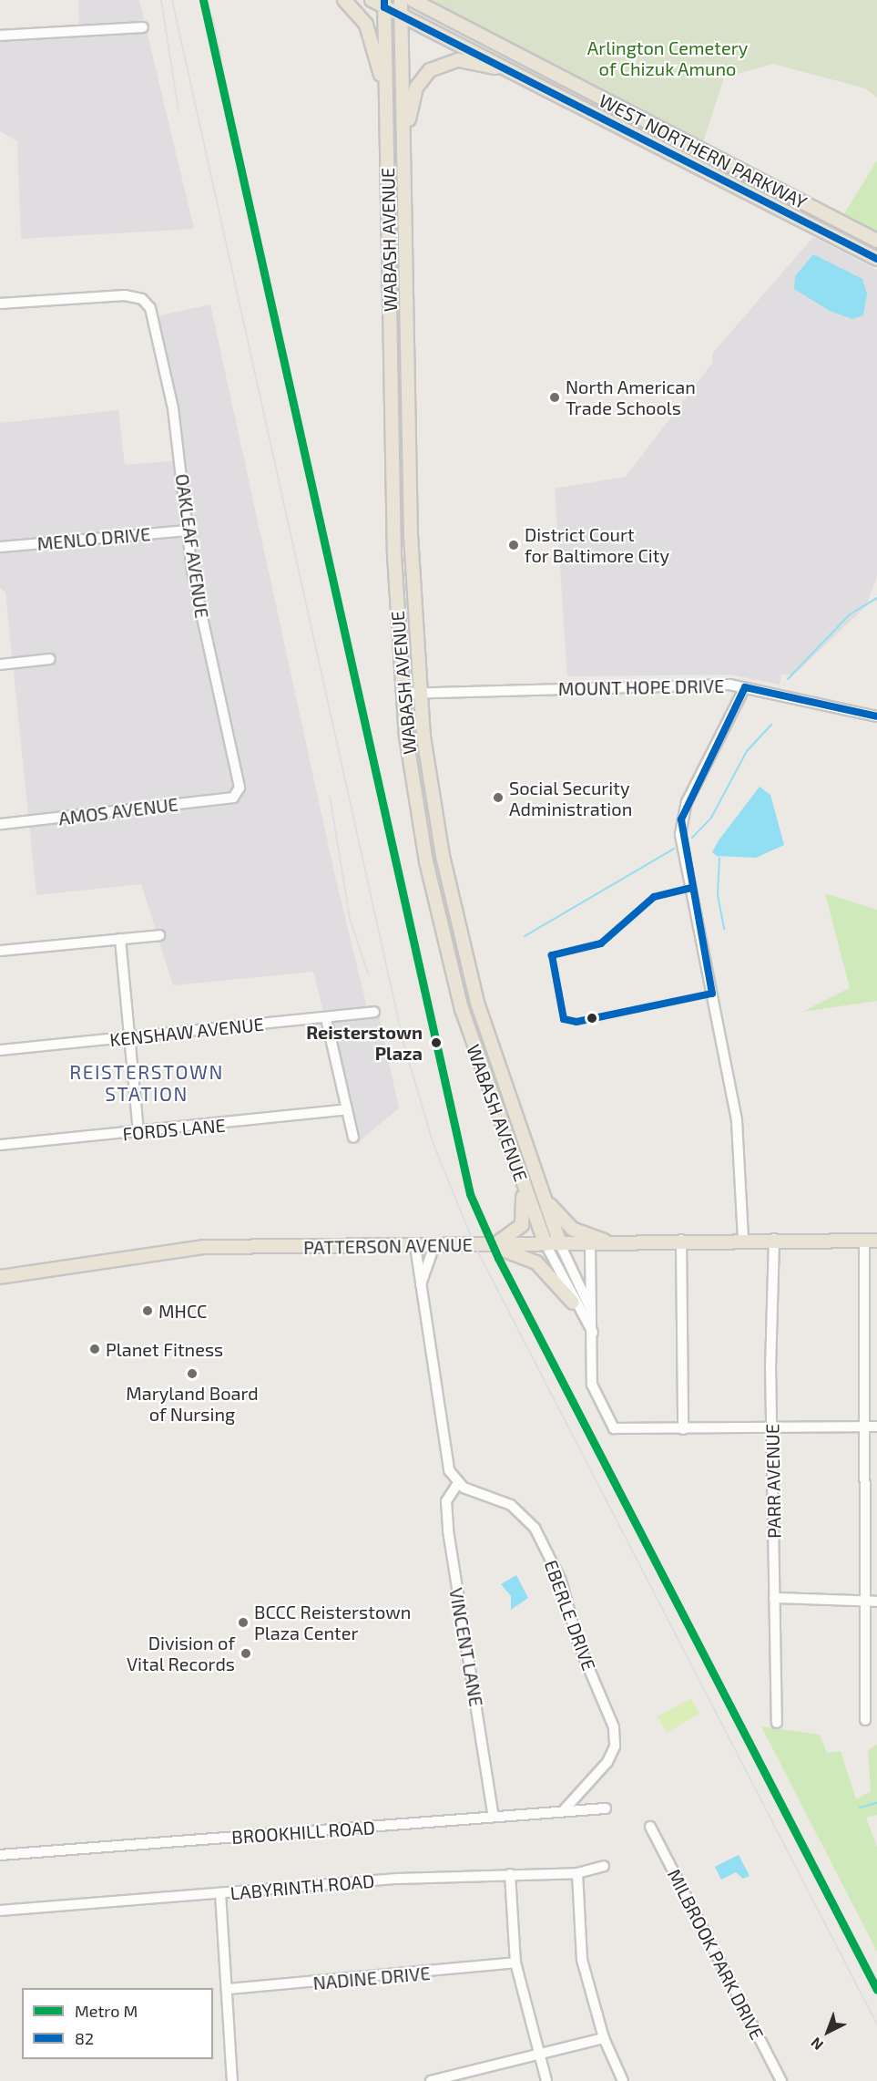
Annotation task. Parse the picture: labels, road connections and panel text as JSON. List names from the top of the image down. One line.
{"streets":{"main road":["WEST NORTHERN PARKWAY","WABASH AVENUE","PATTERSON AVENUE"],"street":["MENLO DRIVE","OAKLEAF AVENUE","MOUNT HOPE DRIVE","AMOS AVENUE","KENSHAW AVENUE","FORDS LANE","PARR AVENUE","EBERLE DRIVE","VINCENT LANE","BROOKHILL ROAD","LABYRINTH ROAD","MILBROOK PARK DRIVE","NADINE DRIVE"]},"crossings":[["WEST NORTHERN PARKWAY","WABASH AVENUE"],["WABASH AVENUE","MOUNT HOPE DRIVE"],["WABASH AVENUE","PATTERSON AVENUE"],["MENLO DRIVE","OAKLEAF AVENUE"],["OAKLEAF AVENUE","AMOS AVENUE"],["PATTERSON AVENUE","PARR AVENUE"],["EBERLE DRIVE","VINCENT LANE"],["EBERLE DRIVE","BROOKHILL ROAD"],["VINCENT LANE","BROOKHILL ROAD"]],"districts":["REISTERSTOWN STATION"],"parks":["Arlington Cemetery of Chizuk Amuno"],"places":["North American Trade Schools","District Court for Baltimore City","Social Security Administration","Reisterstown Plaza","MHCC","Planet Fitness","Maryland Board of Nursing","BCCC Reisterstown Plaza Center","Division of Vital Records"],"lines":["metro line M","transit line 82"],"legend":["Metro M","82"],"north":"bottom left"}
